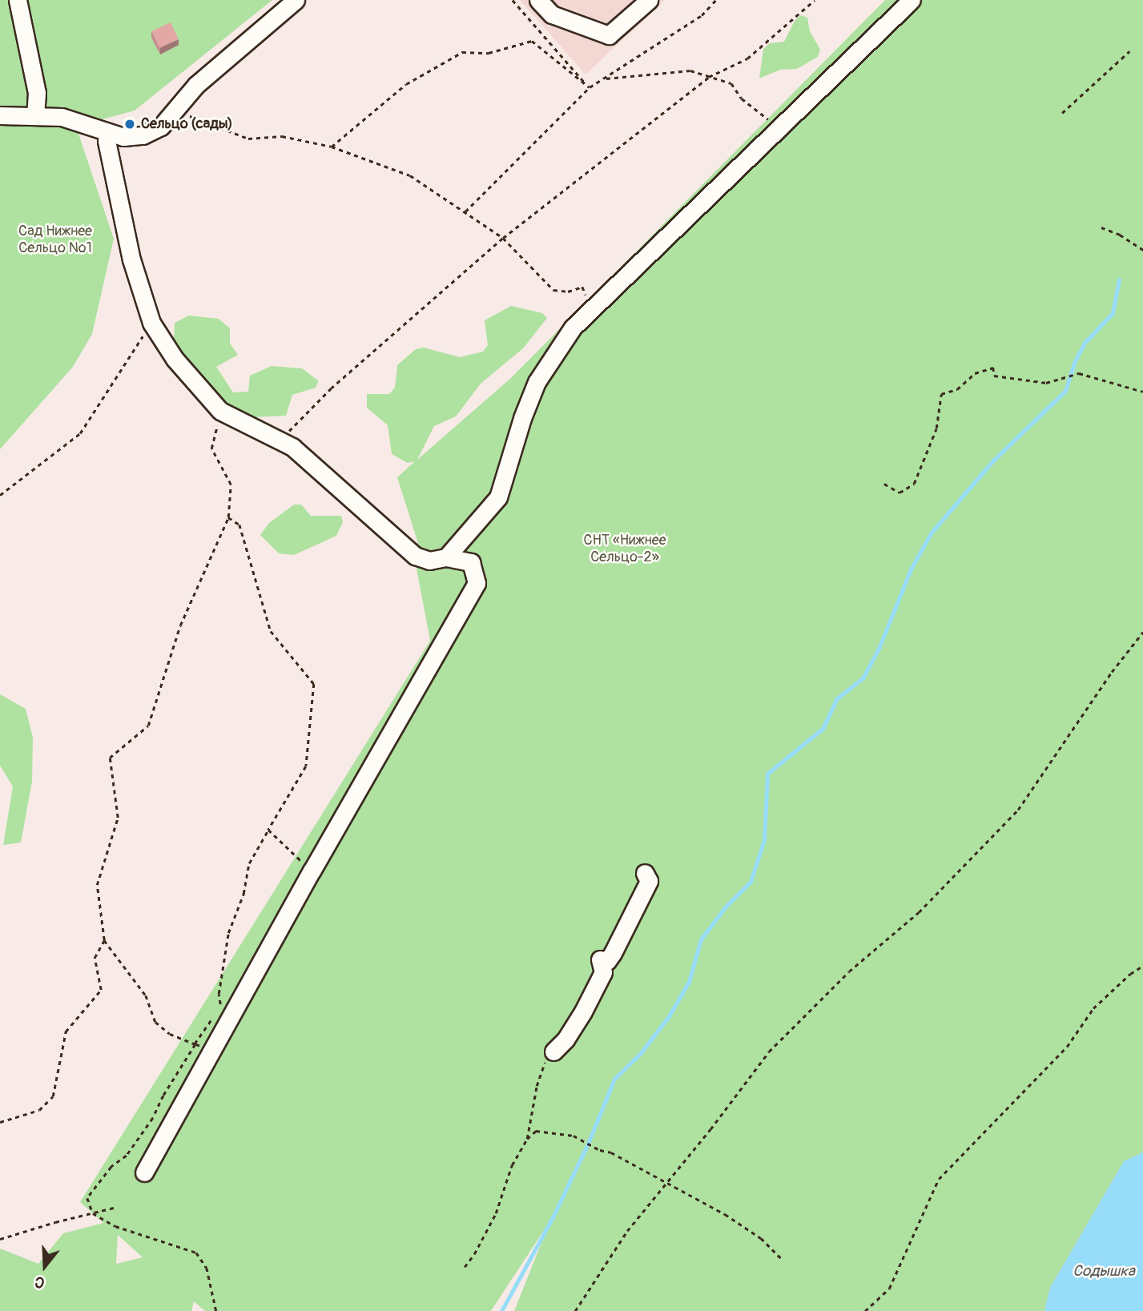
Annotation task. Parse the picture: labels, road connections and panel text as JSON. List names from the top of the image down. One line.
{"water":["Содышка"],"parks":["Сад Нижнее Сельцо №1","СНТ «Нижнее Сельцо-2»"],"places":["Сельцо (сады)"],"north":"bottom"}
